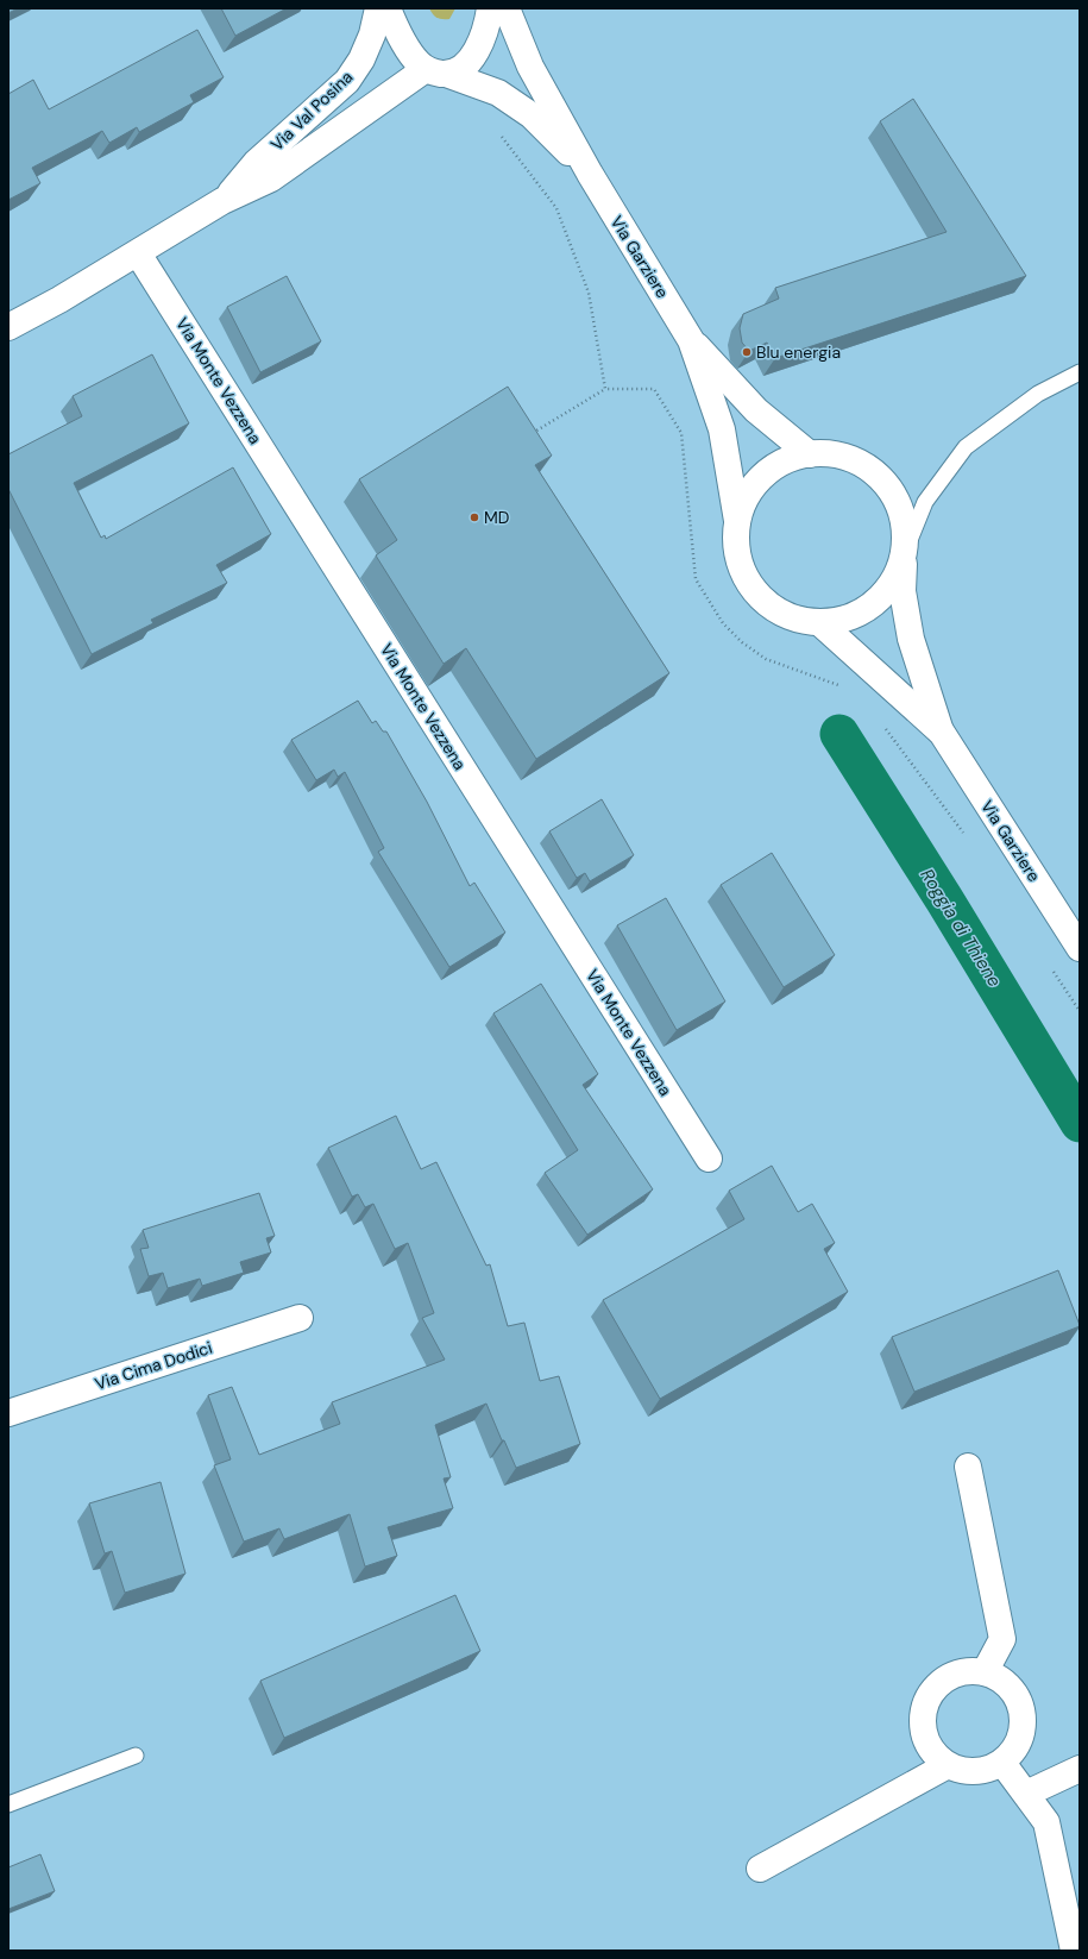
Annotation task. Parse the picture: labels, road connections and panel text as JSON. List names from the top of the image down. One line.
{"streets":{"main road":["Via Val Posina","Via Garziere","Via Monte Vezzena","Via Cima Dodici"]},"crossings":[["Via Val Posina","Via Garziere"],["Via Val Posina","Via Monte Vezzena"]],"water":["Roggia di Thiene"],"places":["Blu energia","MD"]}
